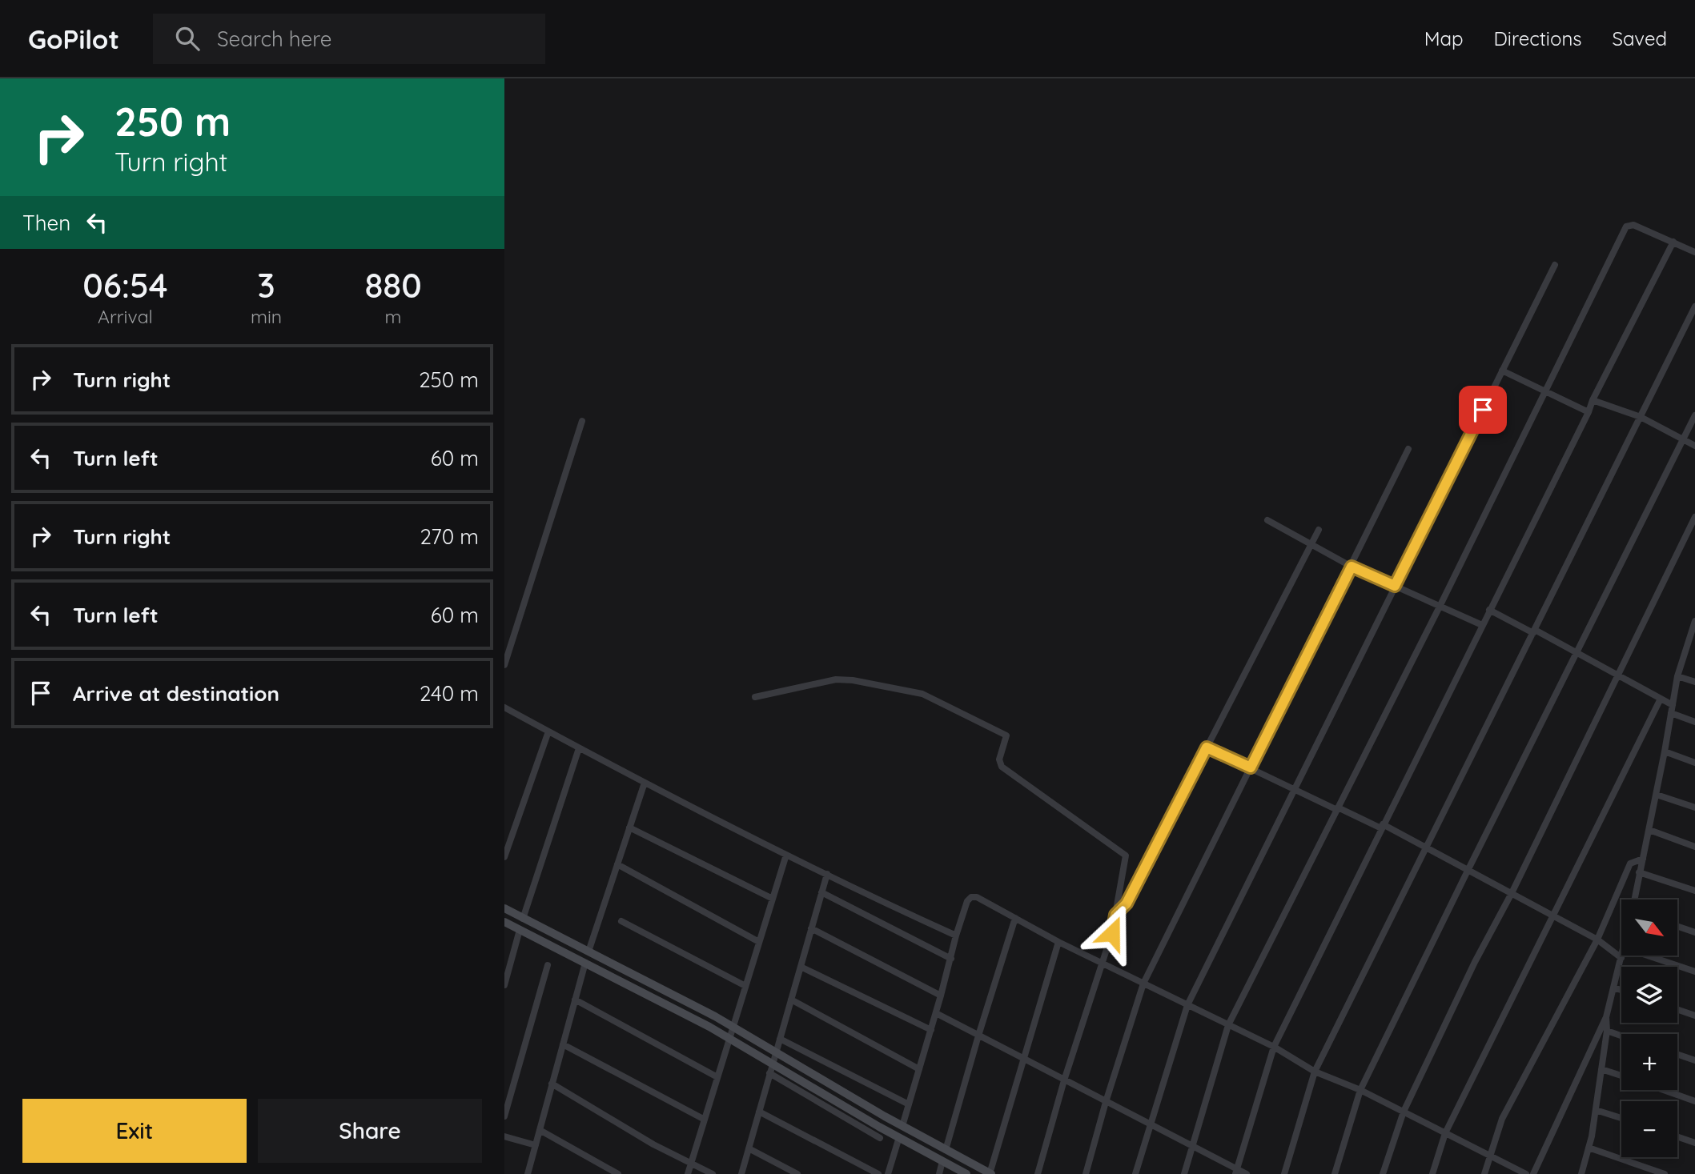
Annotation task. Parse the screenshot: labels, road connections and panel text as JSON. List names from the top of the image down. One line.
{"north":"bottom right","page":{"header":"GoPilot","search":"Search here","nav":["Map","Directions","Saved"],"turn":["250 m","Turn right"],"then":"Then","eta":["06:54","Arrival","3","min","880","m"],"list":[{"name":"Turn right","value":"250 m"},{"name":"Turn left","value":"60 m"},{"name":"Turn right","value":"270 m"},{"name":"Turn left","value":"60 m"},{"name":"Arrive at destination","value":"240 m"}],"map_buttons":["+","−"],"buttons":["Exit","Share"]}}
